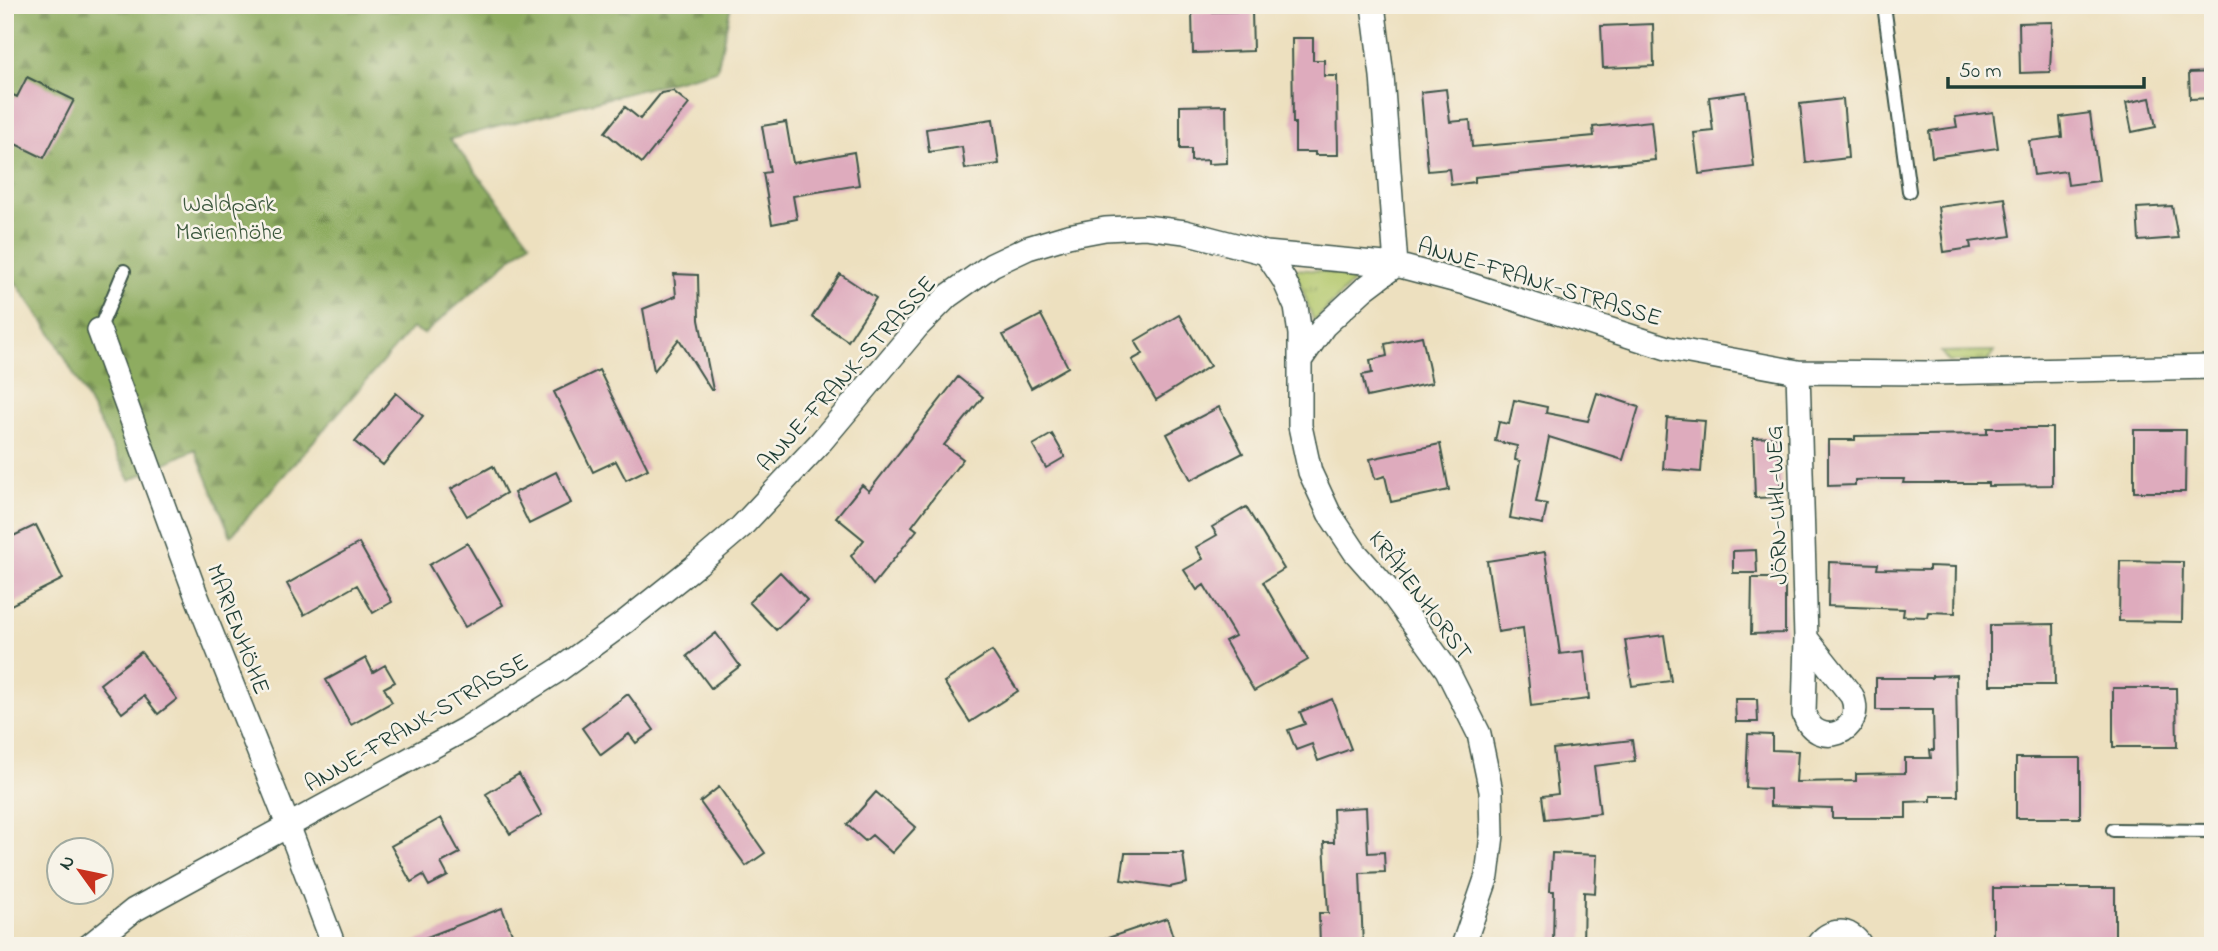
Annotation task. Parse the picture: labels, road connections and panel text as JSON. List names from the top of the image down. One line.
{"streets":{"street":["ANNE-FRANK-STRASSE","JÖRN-UHL-WEG","KRÄHENHORST","MARIENHÖHE"]},"crossings":[["ANNE-FRANK-STRASSE","JÖRN-UHL-WEG"],["ANNE-FRANK-STRASSE","KRÄHENHORST"],["ANNE-FRANK-STRASSE","MARIENHÖHE"]],"parks":["Waldpark Marienhöhe"],"scale_bar":"50 m","north":"top left"}
